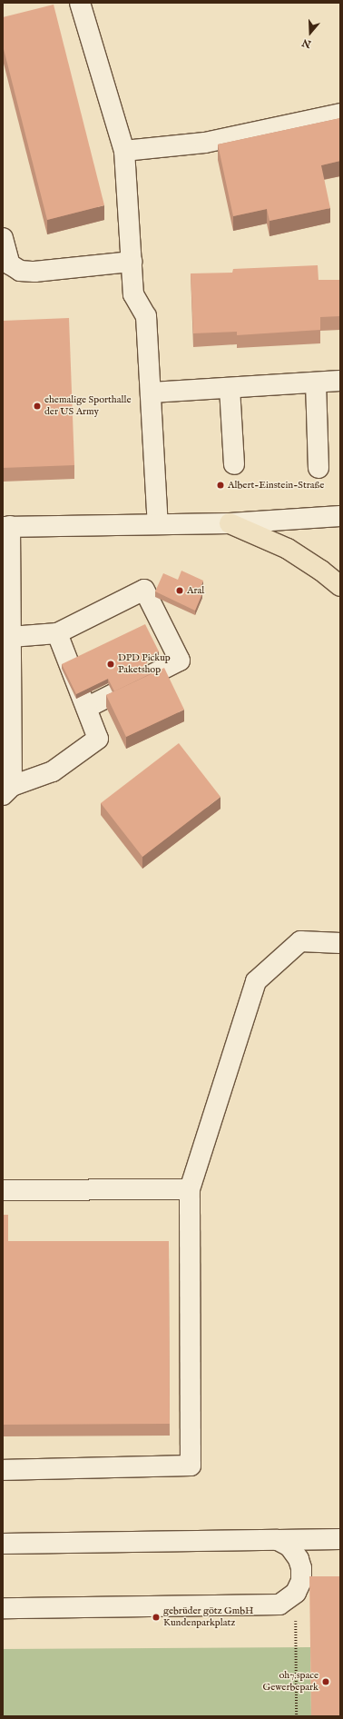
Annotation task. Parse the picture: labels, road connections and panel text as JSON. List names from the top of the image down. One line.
{"places":["ehemalige Sporthalle der US Army","Albert-Einstein-Straße","Aral","DPD Pickup Paketshop","gebrüder götz GmbH Kundenparkplatz","oh7.space Gewerbepark"],"north":"bottom"}
